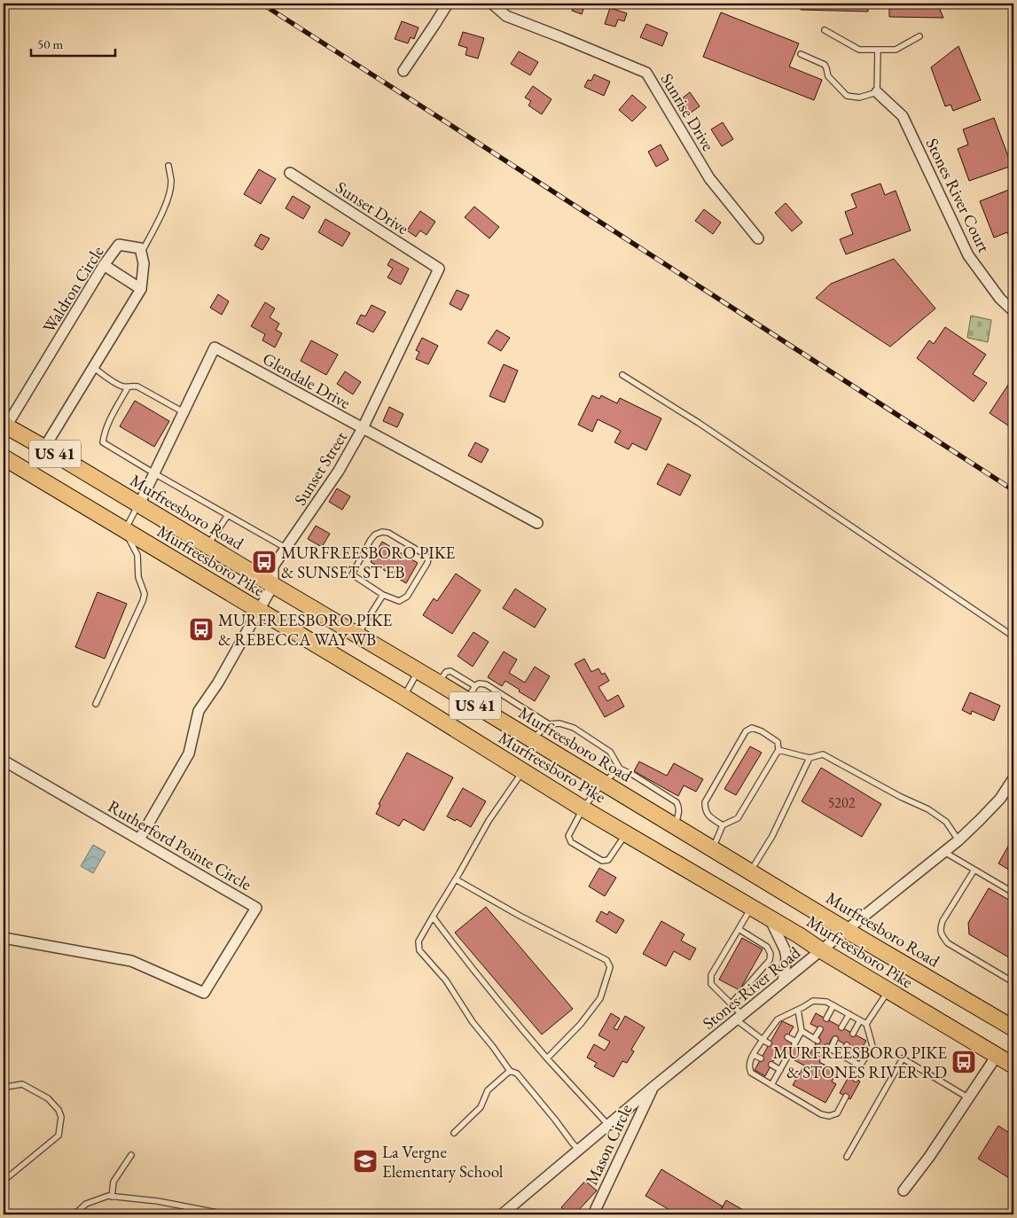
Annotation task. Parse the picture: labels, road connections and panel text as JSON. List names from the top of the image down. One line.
{"streets":{"main road":["US 41","Murfreesboro Road","Murfreesboro Pike"],"street":["Sunrise Drive","Stones River Court","Sunset Drive","Waldron Circle","Glendale Drive","Sunset Street","Rutherford Pointe Circle","Stones River Road","Mason Circle"]},"crossings":[["Sunset Drive","Sunset Street"],["Waldron Circle","Murfreesboro Road"],["Glendale Drive","Sunset Street"],["Glendale Drive","Murfreesboro Road"],["Sunset Street","Murfreesboro Road"],["Murfreesboro Road","Stones River Road"],["Murfreesboro Pike","Stones River Road"],["Stones River Road","Mason Circle"]],"places":{"bus stop":["MURFREESBORO PIKE & SUNSET ST EB","MURFREESBORO PIKE & REBECCA WAY WB","MURFREESBORO PIKE & STONES RIVER RD"],"school or university":["La Vergne Elementary School"]},"house_numbers":["5202"],"scale_bar":"50 m"}
